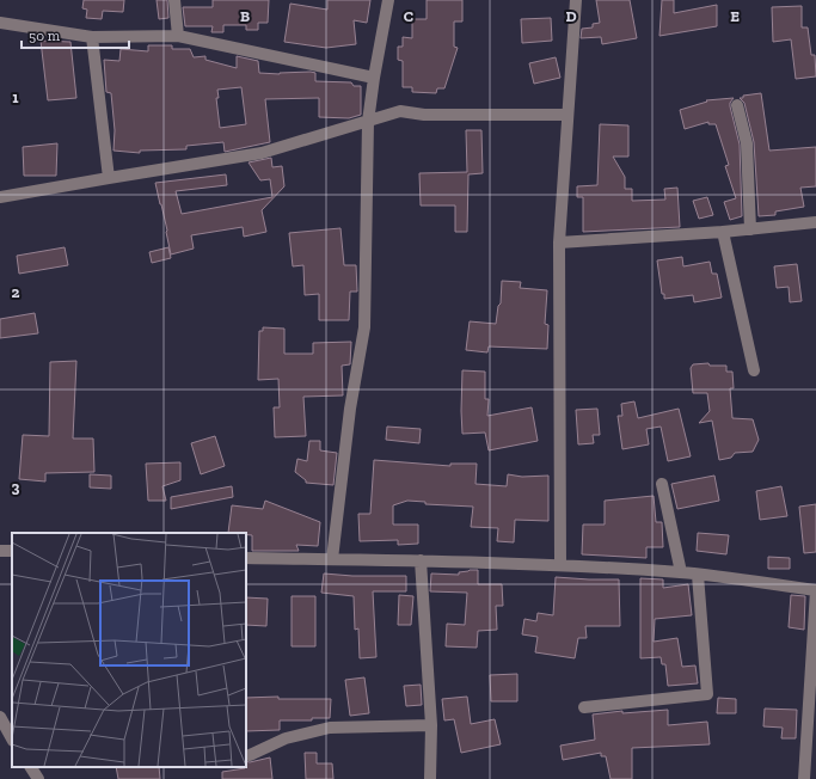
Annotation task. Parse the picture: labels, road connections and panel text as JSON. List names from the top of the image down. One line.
{"scale_bar":"50 m","grid":{"columns":["B","C","D","E"],"rows":["1","2","3"]}}
